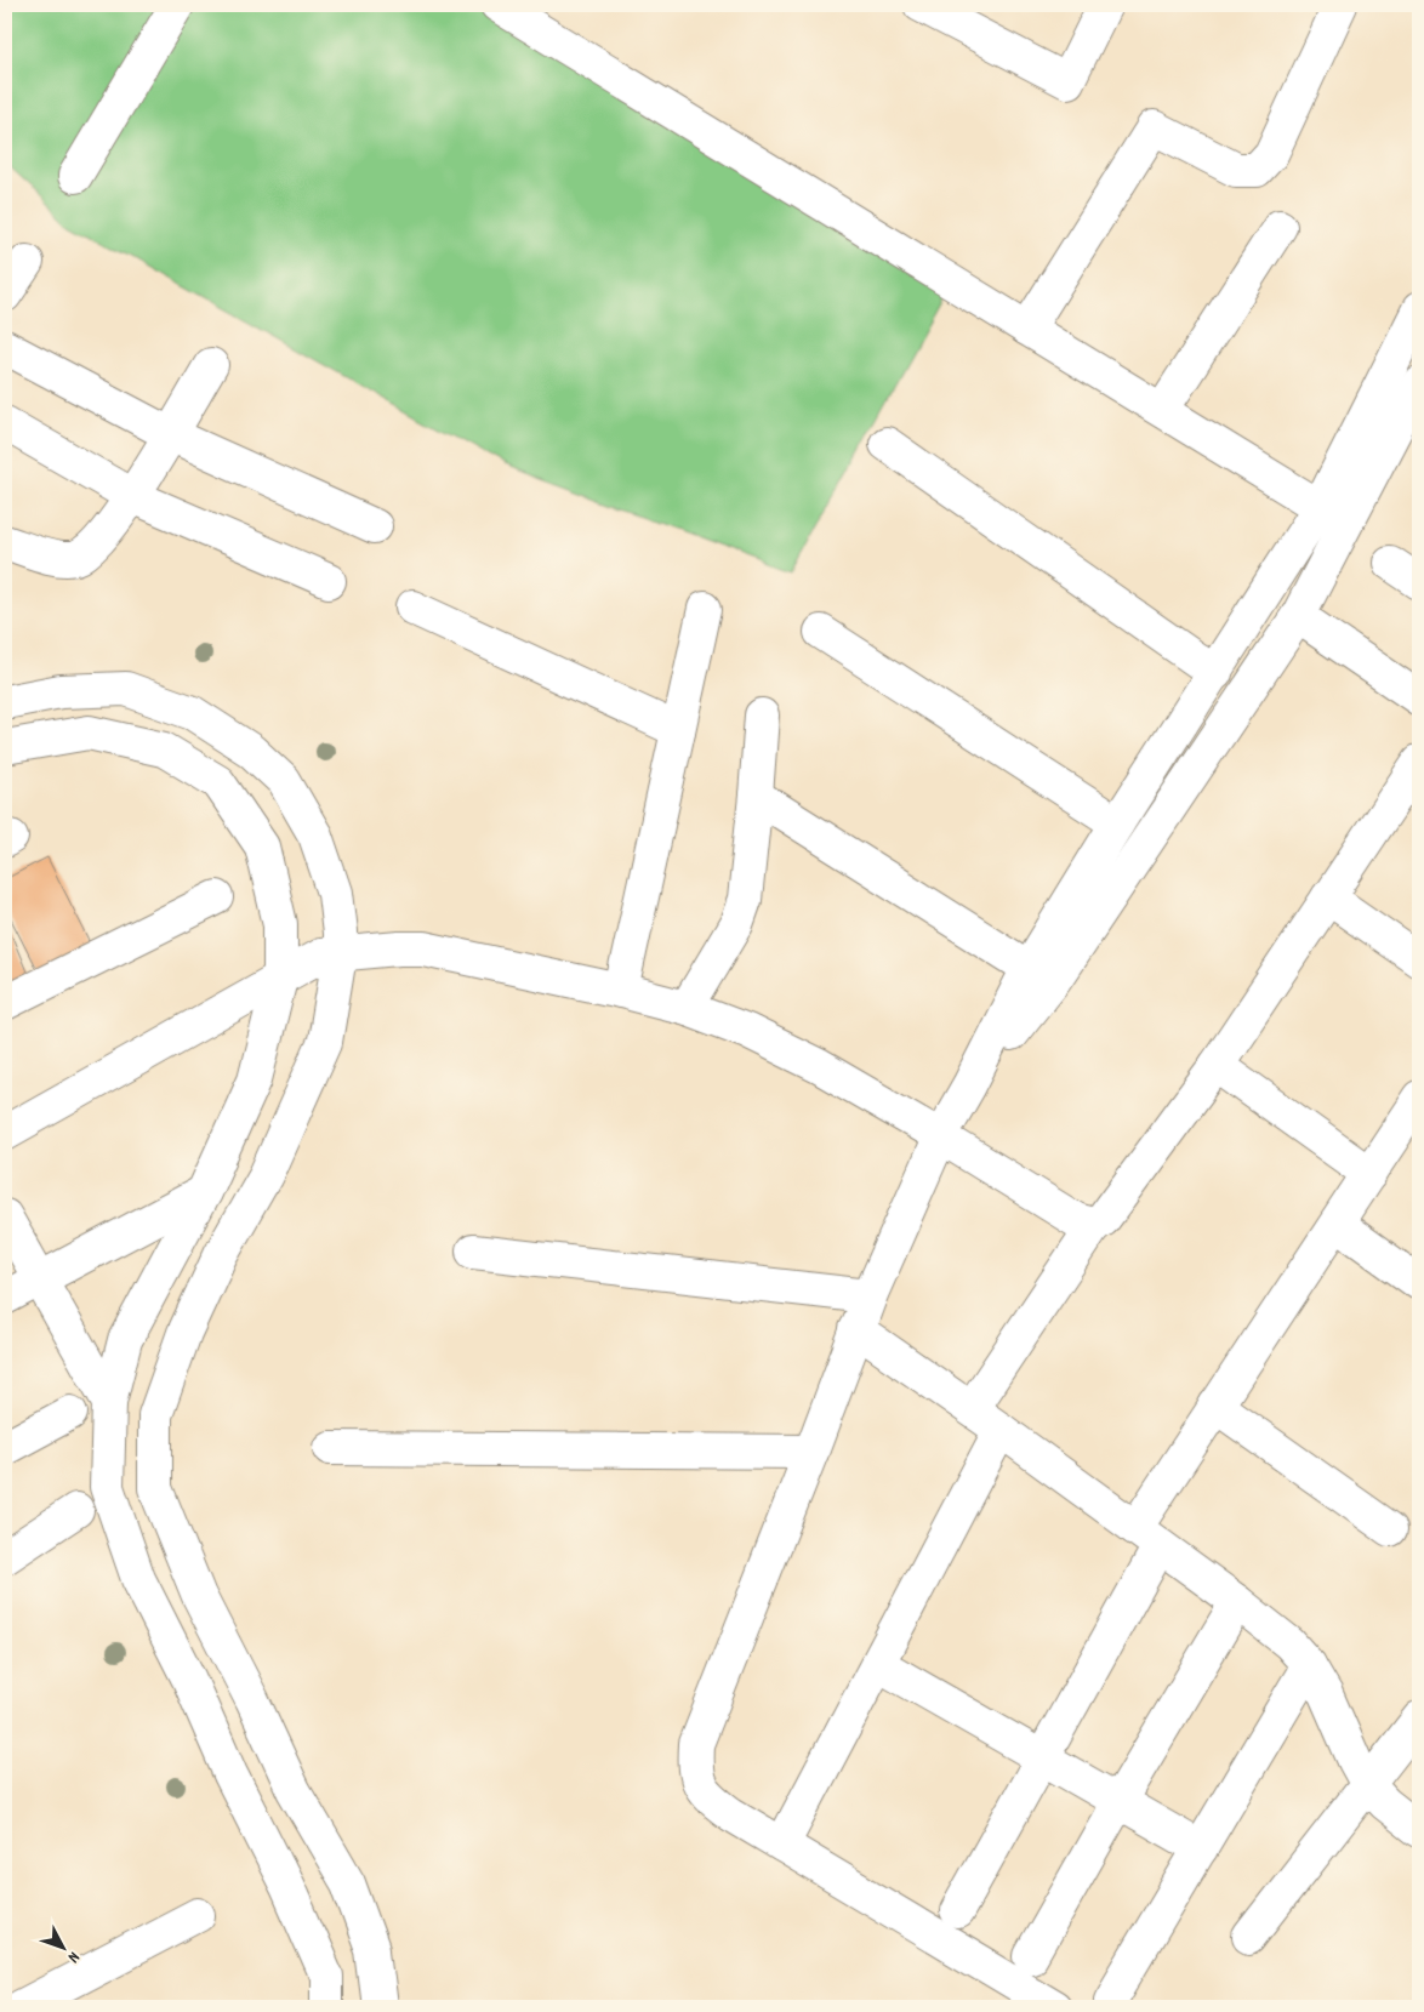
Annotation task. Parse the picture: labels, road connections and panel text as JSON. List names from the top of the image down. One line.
{"north":"bottom right"}
